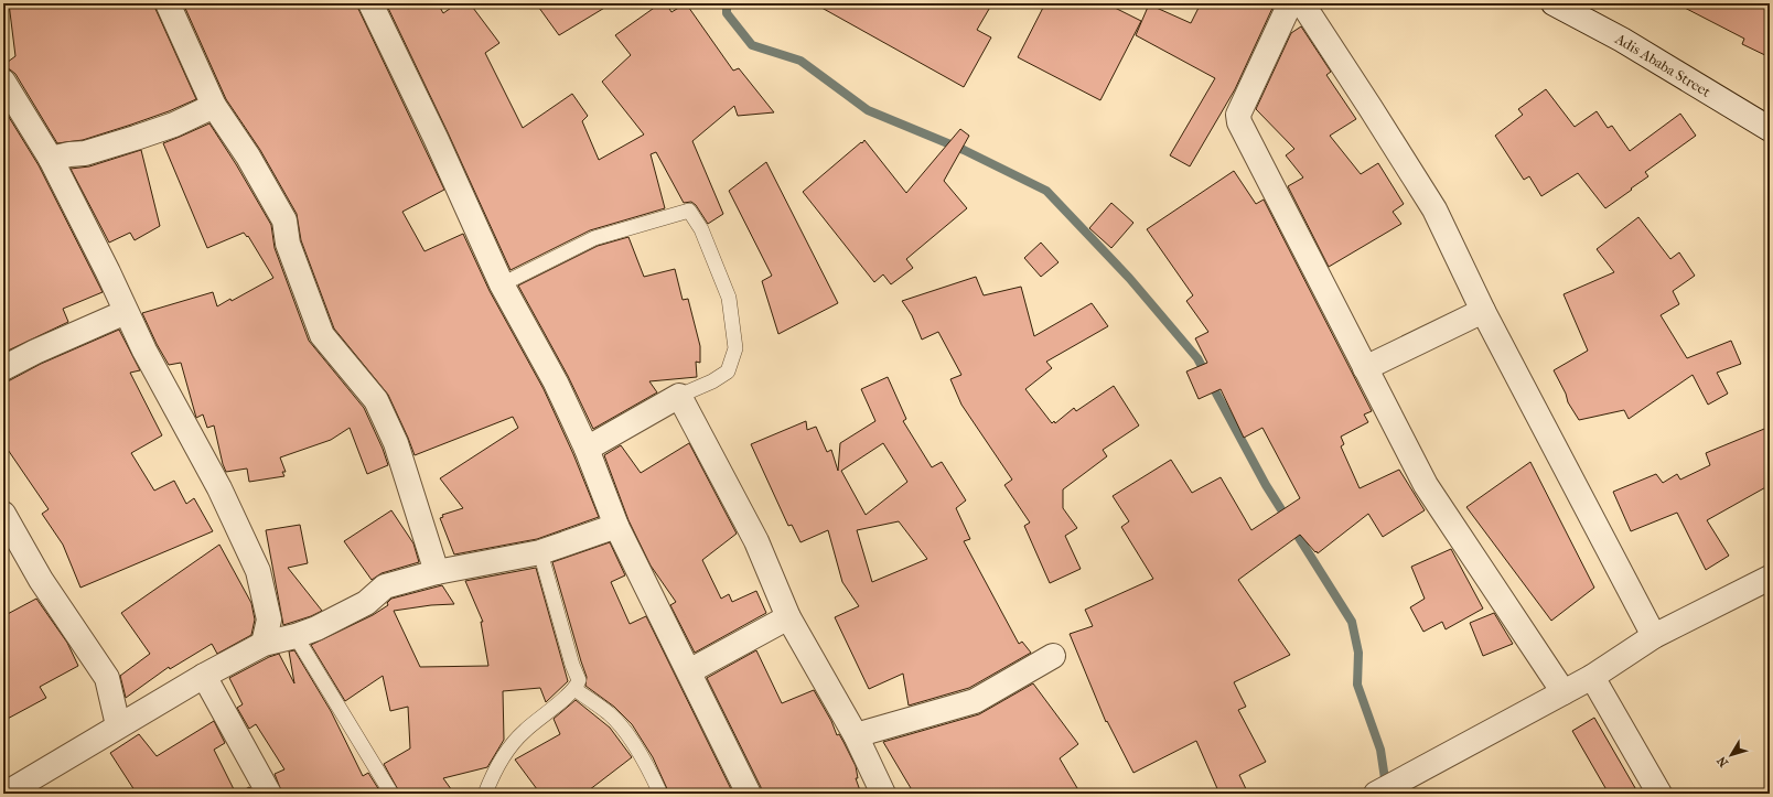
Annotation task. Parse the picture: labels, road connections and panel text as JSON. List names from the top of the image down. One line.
{"streets":{"street":["Adis Ababa Street"]},"north":"bottom left"}
